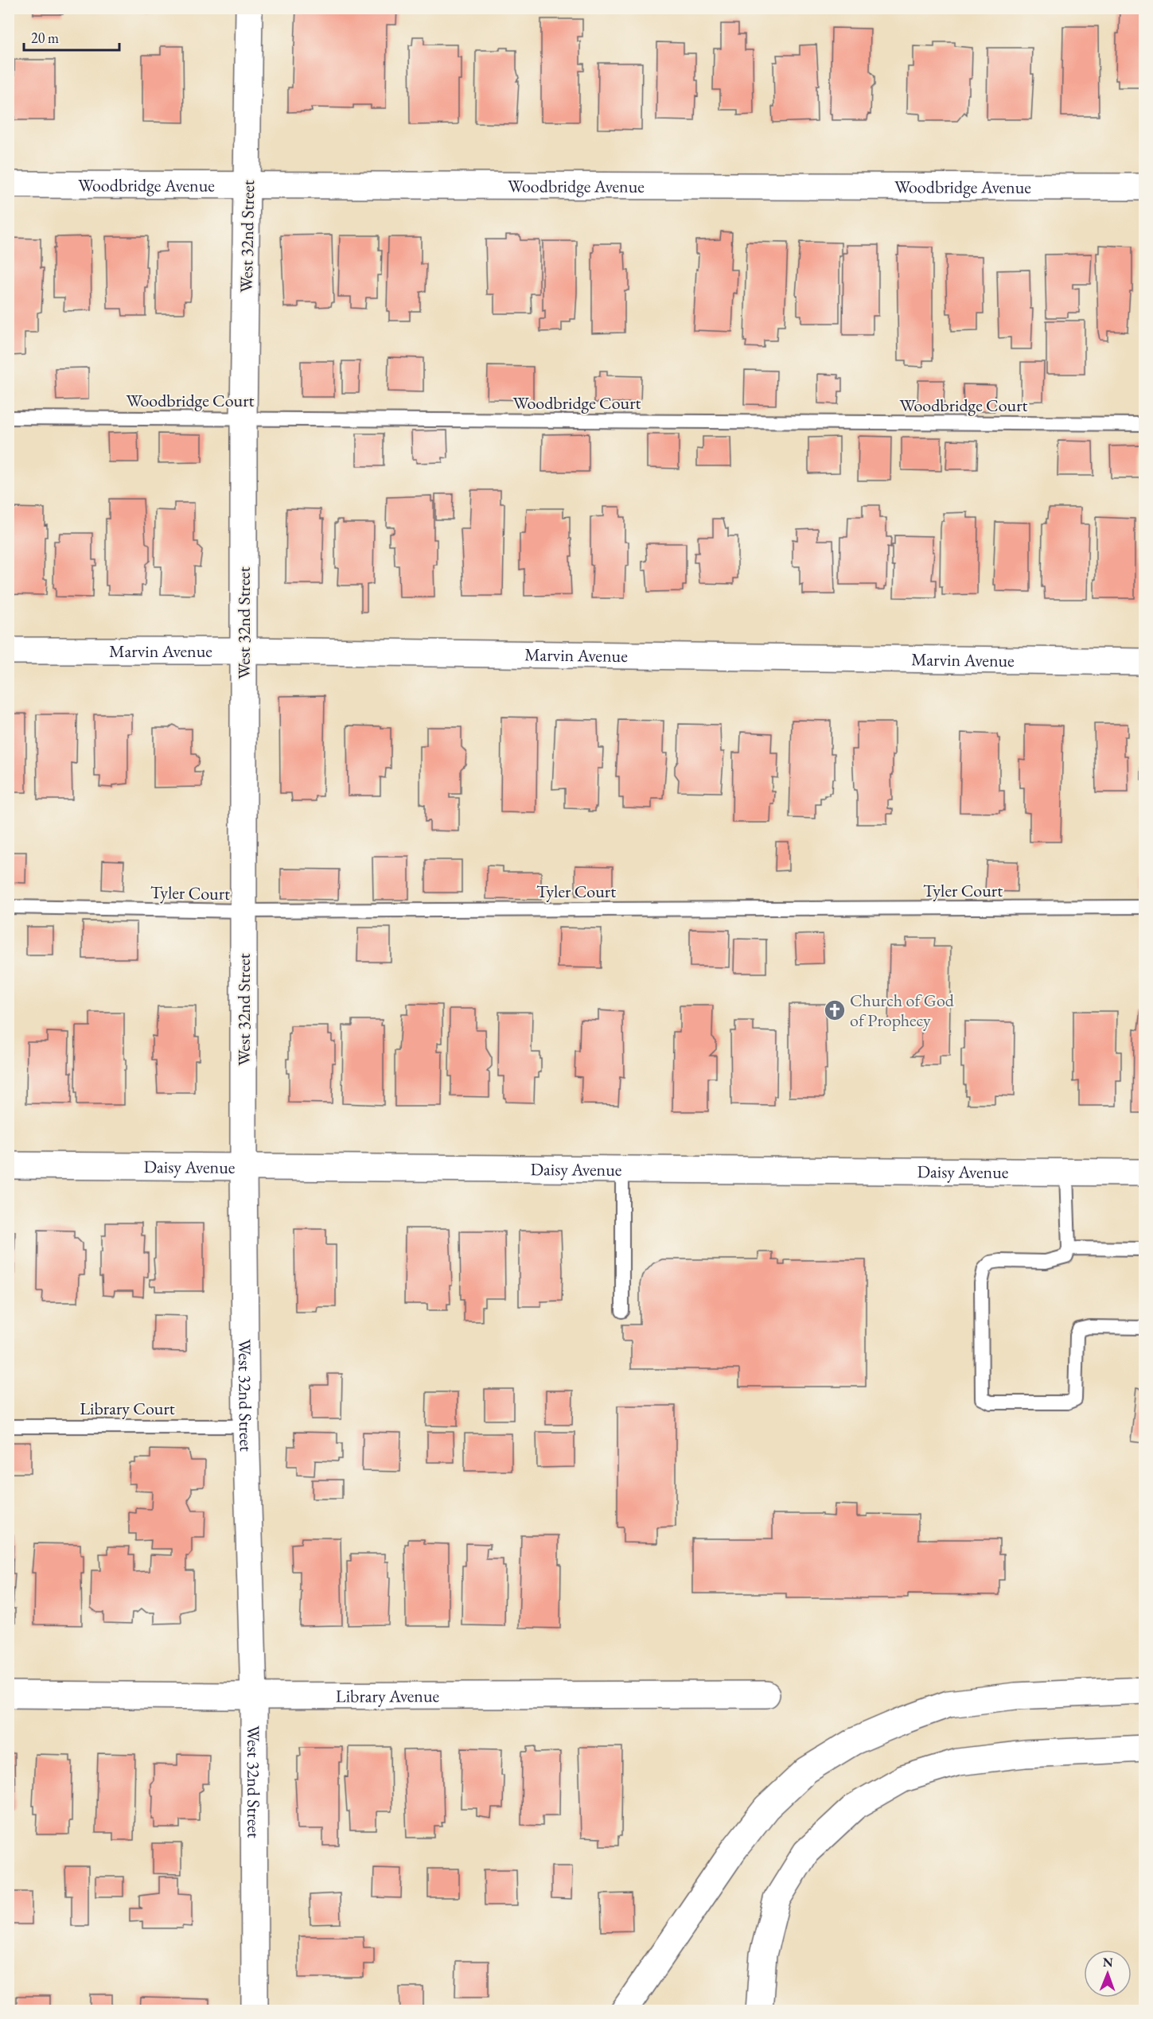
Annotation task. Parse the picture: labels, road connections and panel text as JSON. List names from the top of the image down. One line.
{"streets":{"main road":["Woodbridge Avenue","West 32nd Street","Marvin Avenue","Daisy Avenue","Library Avenue"],"lane":["Woodbridge Court","Tyler Court","Library Court"]},"crossings":[["Woodbridge Avenue","West 32nd Street"],["West 32nd Street","Woodbridge Court"],["West 32nd Street","Marvin Avenue"],["West 32nd Street","Tyler Court"],["West 32nd Street","Daisy Avenue"],["West 32nd Street","Library Court"],["West 32nd Street","Library Avenue"]],"places":{"church":["Church of God of Prophecy"]},"scale_bar":"20 m","north":"top"}
